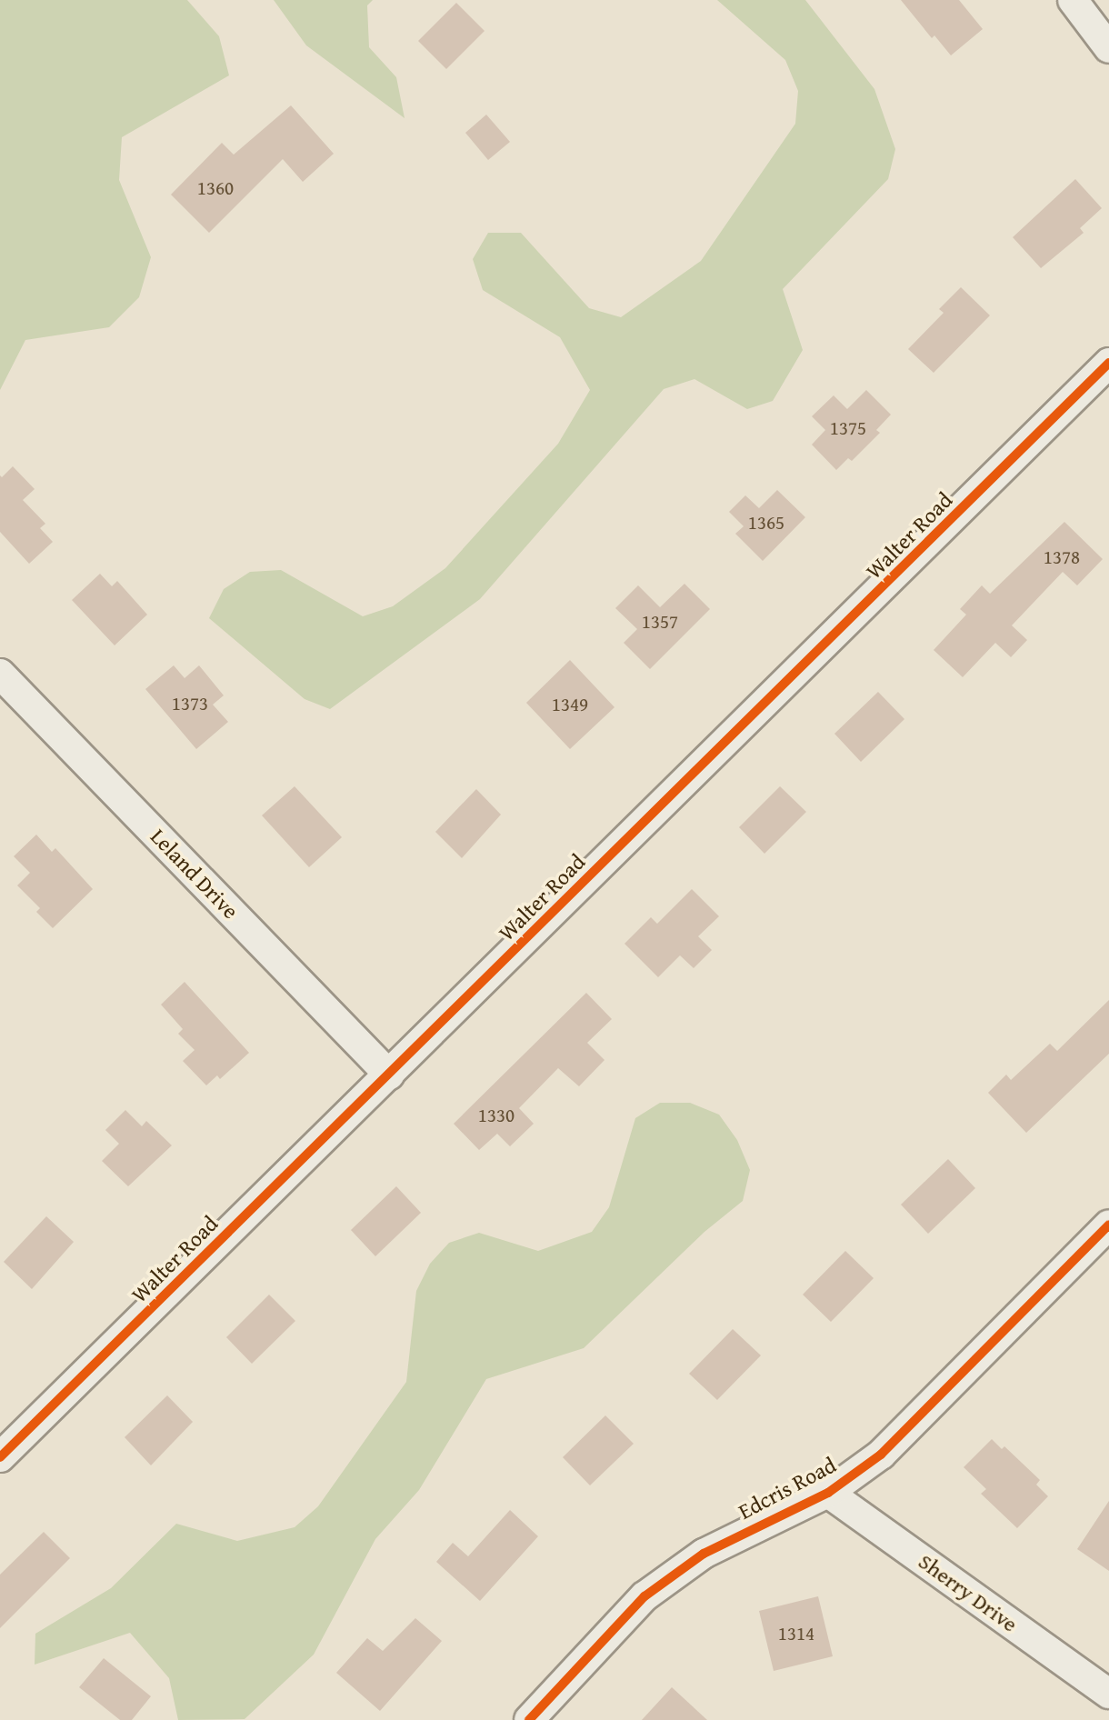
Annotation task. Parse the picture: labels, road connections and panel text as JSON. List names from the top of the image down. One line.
{"streets":{"street":["Walter Road","Leland Drive","Edcris Road","Sherry Drive"]},"crossings":[["Walter Road","Leland Drive"],["Edcris Road","Sherry Drive"]],"house_numbers":["1360","1375","1365","1378","1357","1373","1349","1330","1314"]}
